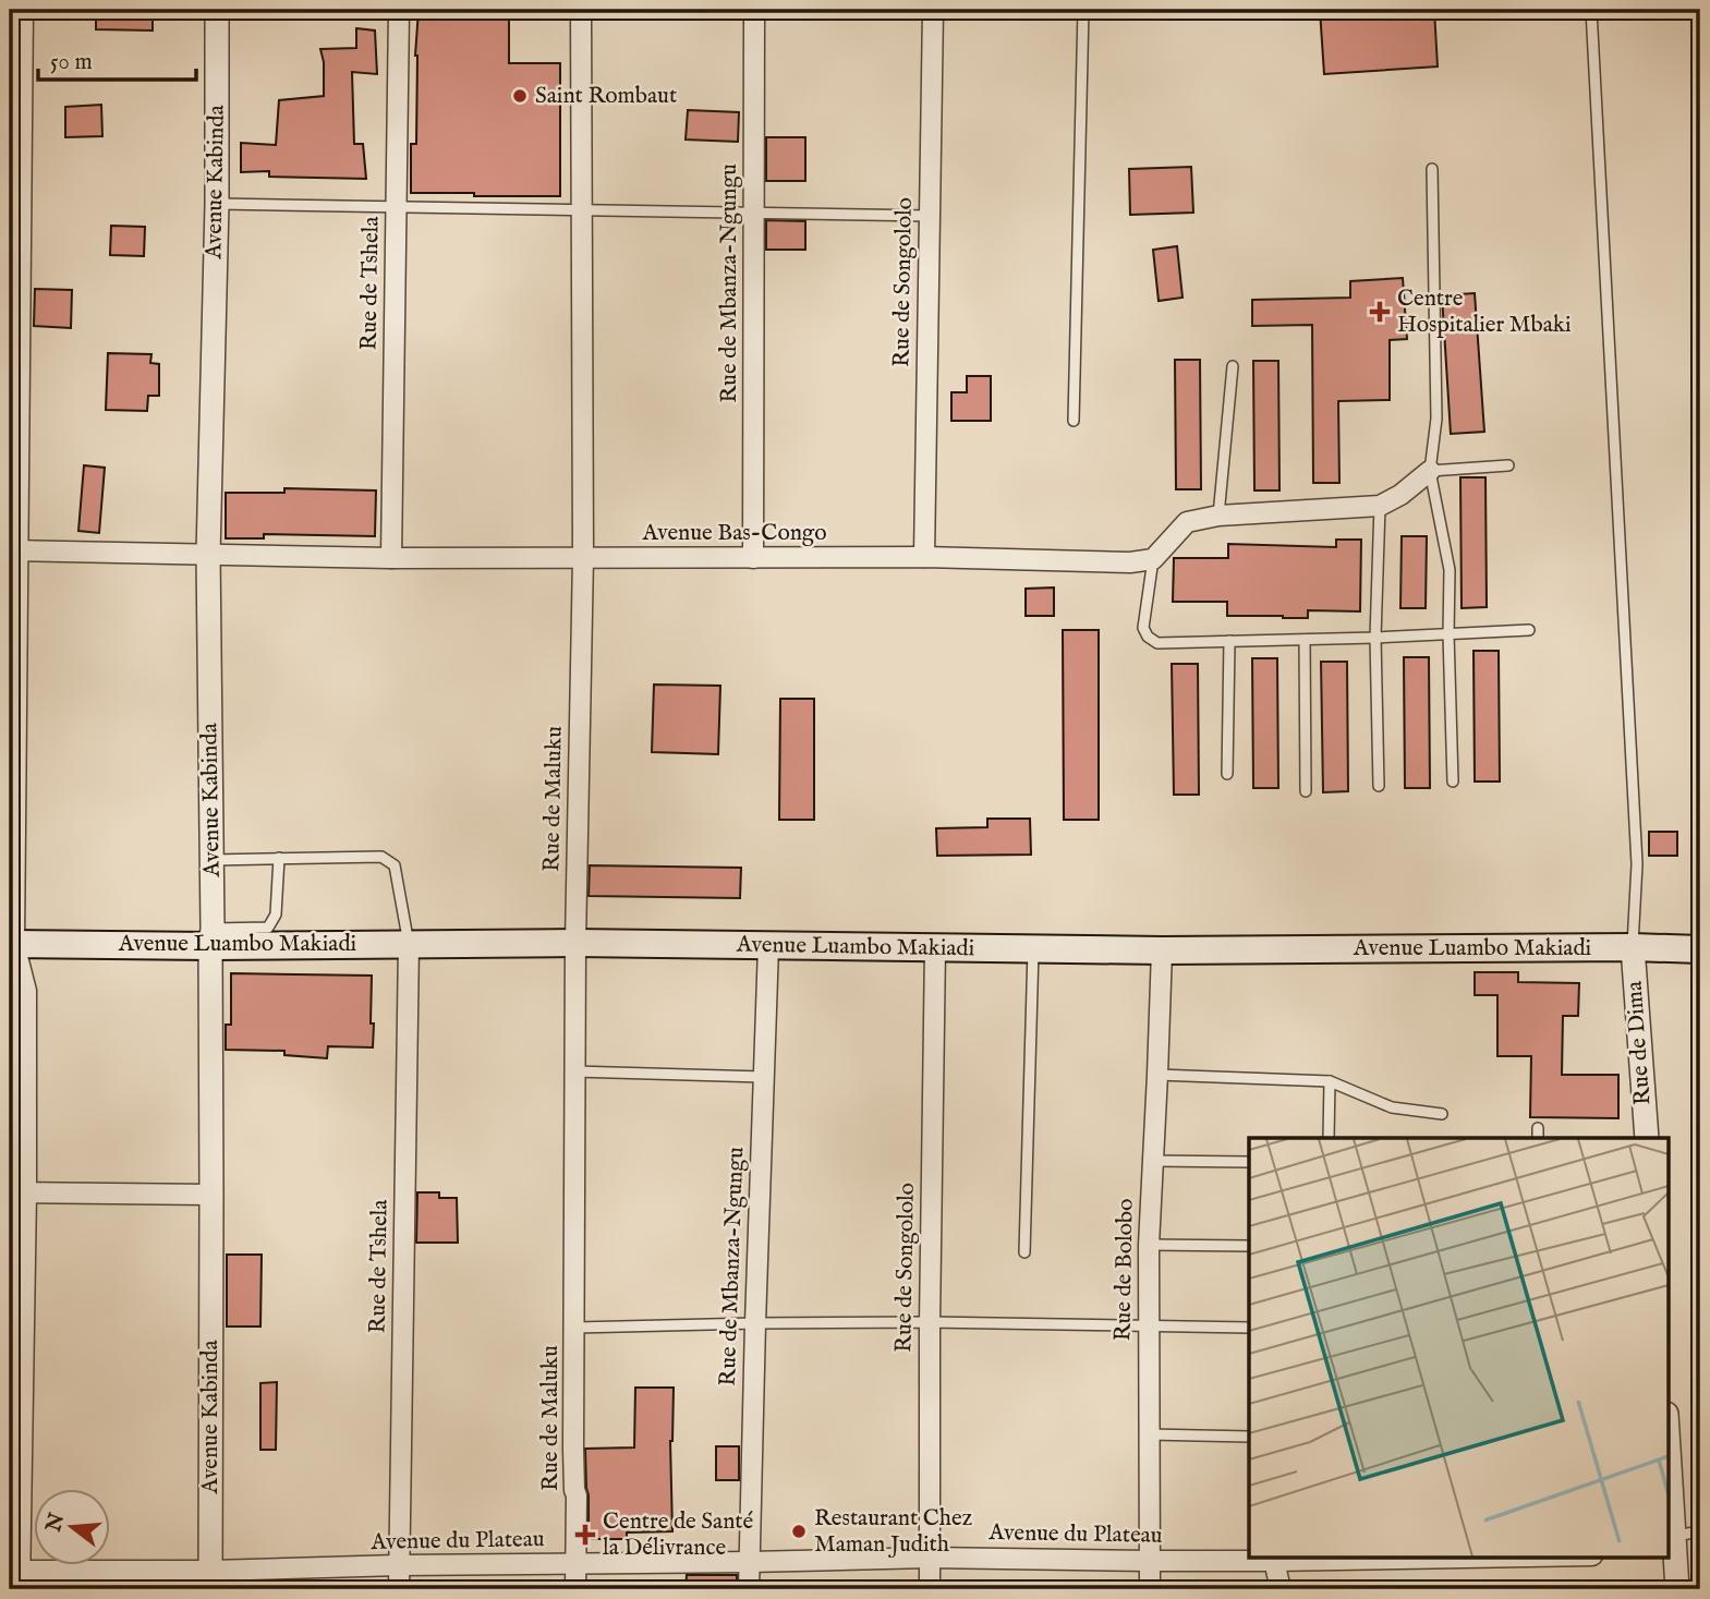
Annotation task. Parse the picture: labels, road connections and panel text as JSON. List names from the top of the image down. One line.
{"streets":{"main road":["Avenue Luambo Makiadi"],"street":["Avenue Kabinda","Rue de Songololo","Rue de Tshela","Rue de Mbanza-Ngungu","Avenue Bas-Congo","Rue de Maluku","Rue de Dima","Rue de Bolobo","Avenue du Plateau"]},"crossings":[["Avenue Kabinda","Avenue Bas-Congo"],["Avenue Kabinda","Avenue Luambo Makiadi"],["Avenue Kabinda","Avenue du Plateau"],["Rue de Songololo","Avenue Bas-Congo"],["Rue de Songololo","Avenue Luambo Makiadi"],["Rue de Songololo","Avenue du Plateau"],["Rue de Tshela","Avenue Bas-Congo"],["Rue de Tshela","Avenue Luambo Makiadi"],["Rue de Tshela","Avenue du Plateau"],["Rue de Mbanza-Ngungu","Avenue Bas-Congo"],["Rue de Mbanza-Ngungu","Avenue Luambo Makiadi"],["Rue de Mbanza-Ngungu","Avenue du Plateau"],["Avenue Bas-Congo","Rue de Maluku"],["Rue de Maluku","Avenue Luambo Makiadi"],["Rue de Maluku","Avenue du Plateau"],["Avenue Luambo Makiadi","Rue de Dima"],["Avenue Luambo Makiadi","Rue de Bolobo"],["Rue de Bolobo","Avenue du Plateau"]],"places":{"other":["Saint Rombaut","Restaurant Chez Maman Judith"],"health":["Centre Hospitalier Mbaki","Centre de Santé la Délivrance"]},"scale_bar":"50 m","north":"left"}
